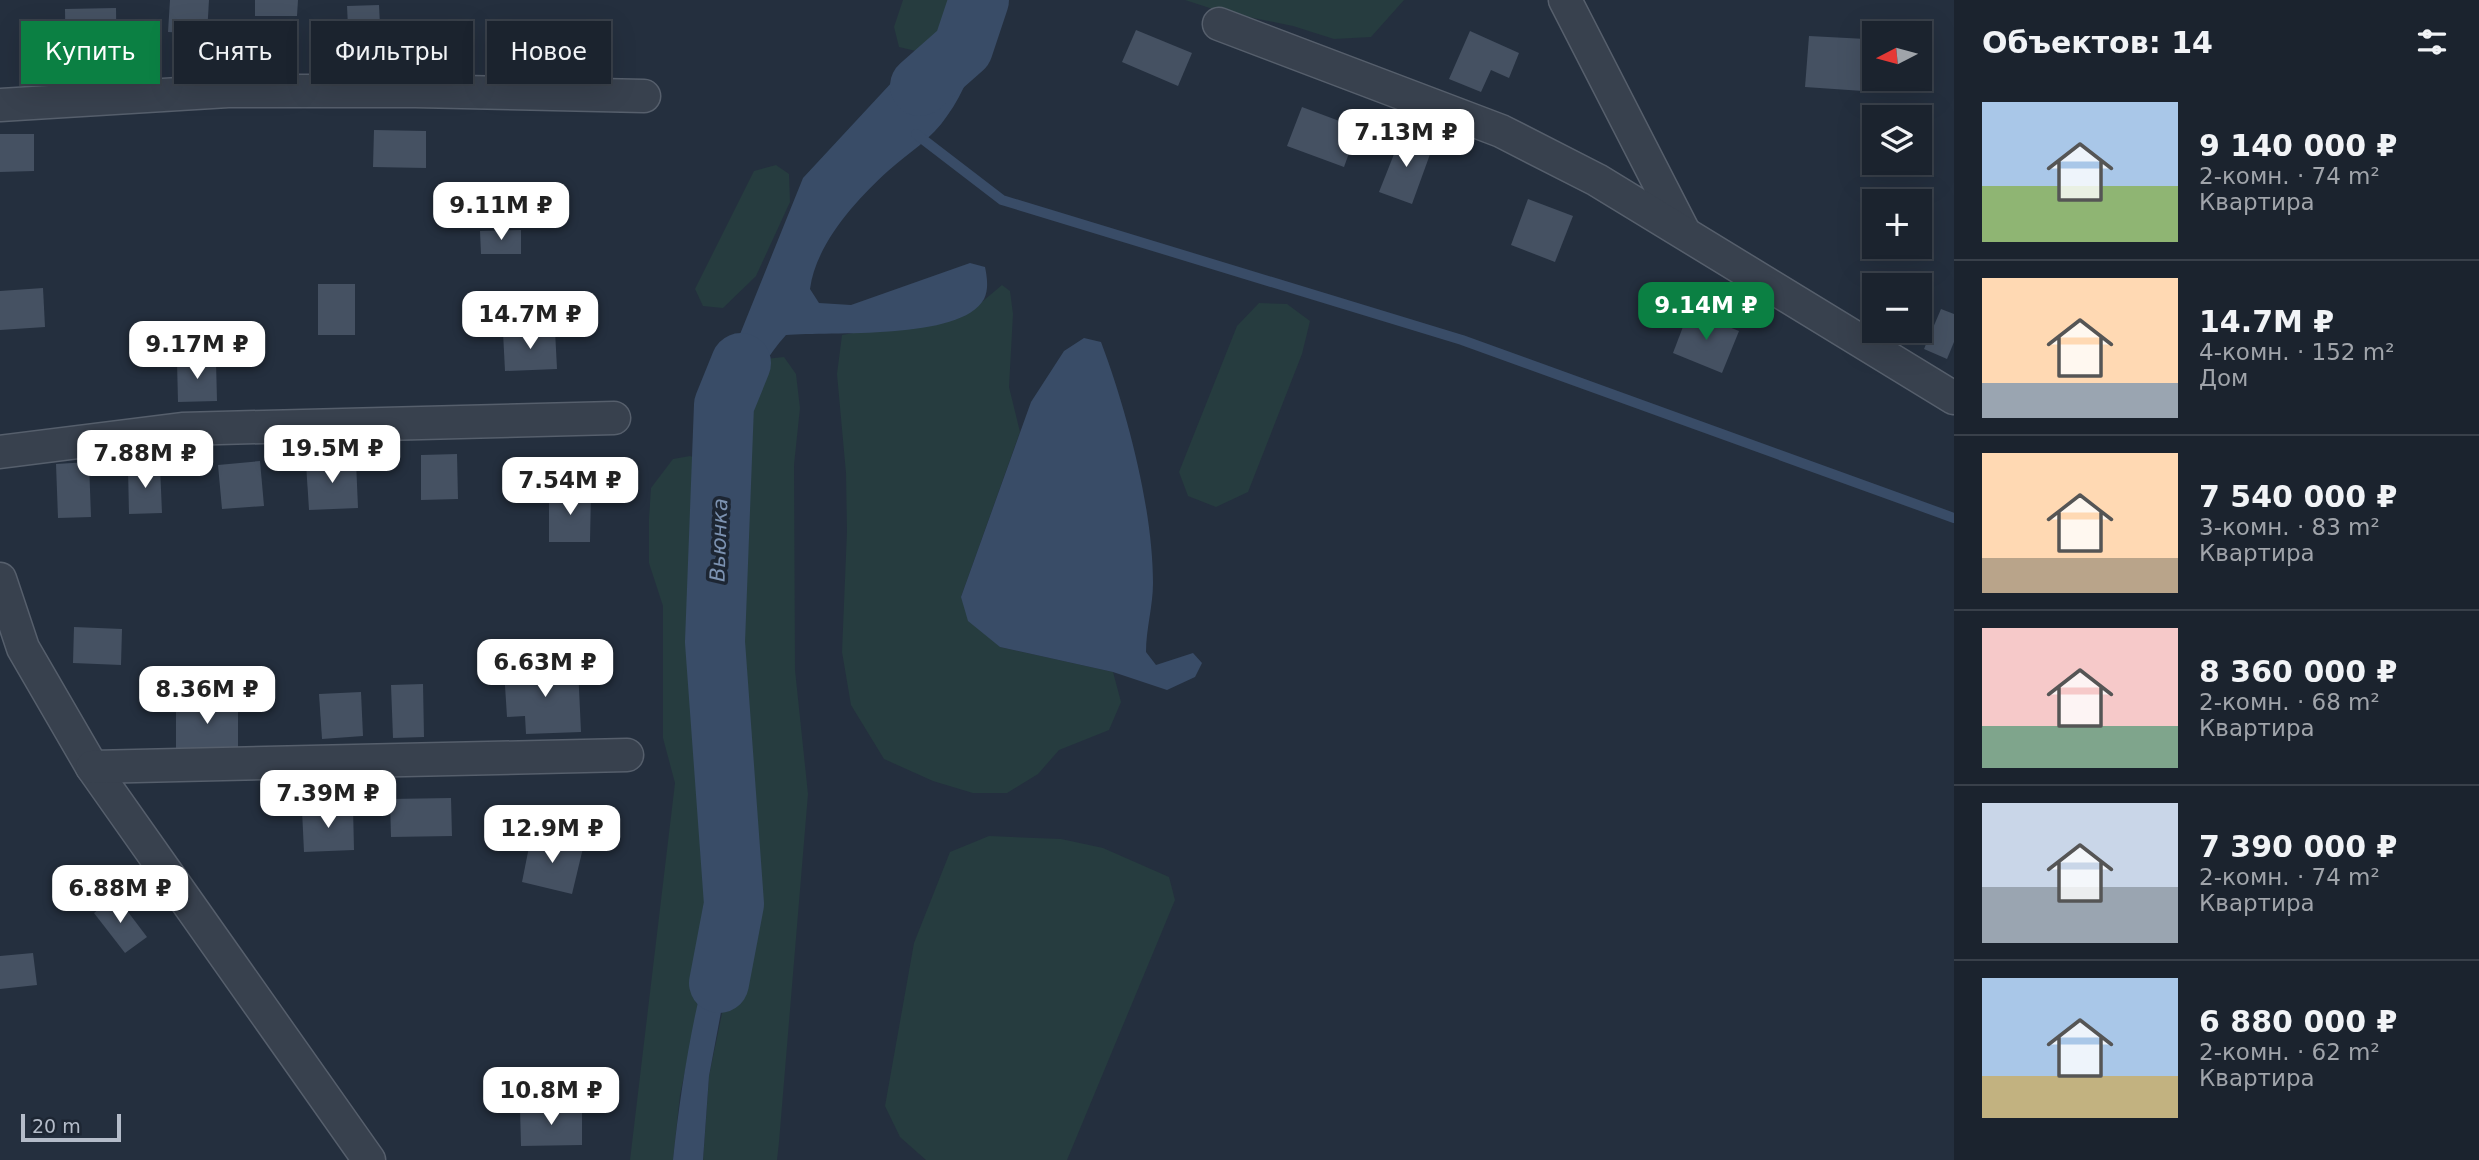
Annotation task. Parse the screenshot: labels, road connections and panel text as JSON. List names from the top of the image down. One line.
{"water":["Вьюнка"],"scale_bar":"20 m","north":"left","page":{"heading":"Объектов: 14","map_buttons":["+","−"],"chip":["Купить","Снять","Фильтры","Новое"],"list":[{"name":"9 140 000 ₽","note":"2-комн. · 74 m² · Квартира"},{"name":"14.7M ₽","note":"4-комн. · 152 m² · Дом"},{"name":"7 540 000 ₽","note":"3-комн. · 83 m² · Квартира"},{"name":"8 360 000 ₽","note":"2-комн. · 68 m² · Квартира"},{"name":"7 390 000 ₽","note":"2-комн. · 74 m² · Квартира"},{"name":"6 880 000 ₽","note":"2-комн. · 62 m² · Квартира"}],"price":["7.13M ₽","9.11M ₽","9.14M ₽","14.7M ₽","9.17M ₽","19.5M ₽","7.88M ₽","7.54M ₽","6.63M ₽","8.36M ₽","7.39M ₽","12.9M ₽","6.88M ₽","10.8M ₽"],"scale":"20 m"}}
